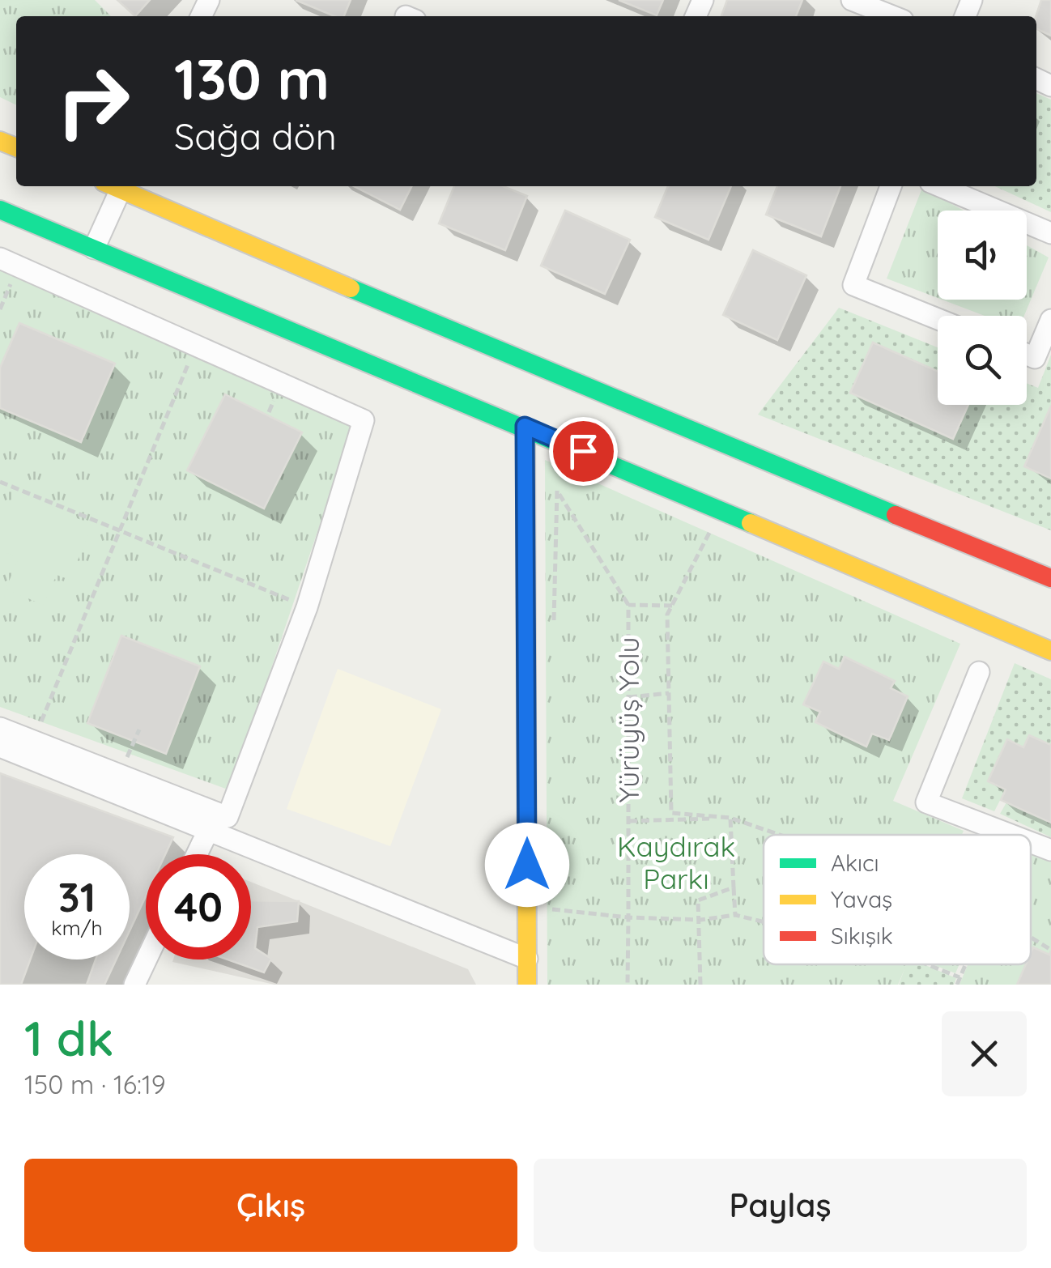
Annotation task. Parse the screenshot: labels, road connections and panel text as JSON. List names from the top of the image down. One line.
{"streets":{"path":["Yürüyüş Yolu"]},"parks":["Kaydırak Parkı"],"legend":["Akıcı","Yavaş","Sıkışık"],"page":{"turn":["130 m","Sağa dön"],"speed":"31 km/h","limit":"40","heading":["1 dk","150 m · 16:19"],"buttons":["Çıkış","Paylaş"]}}
